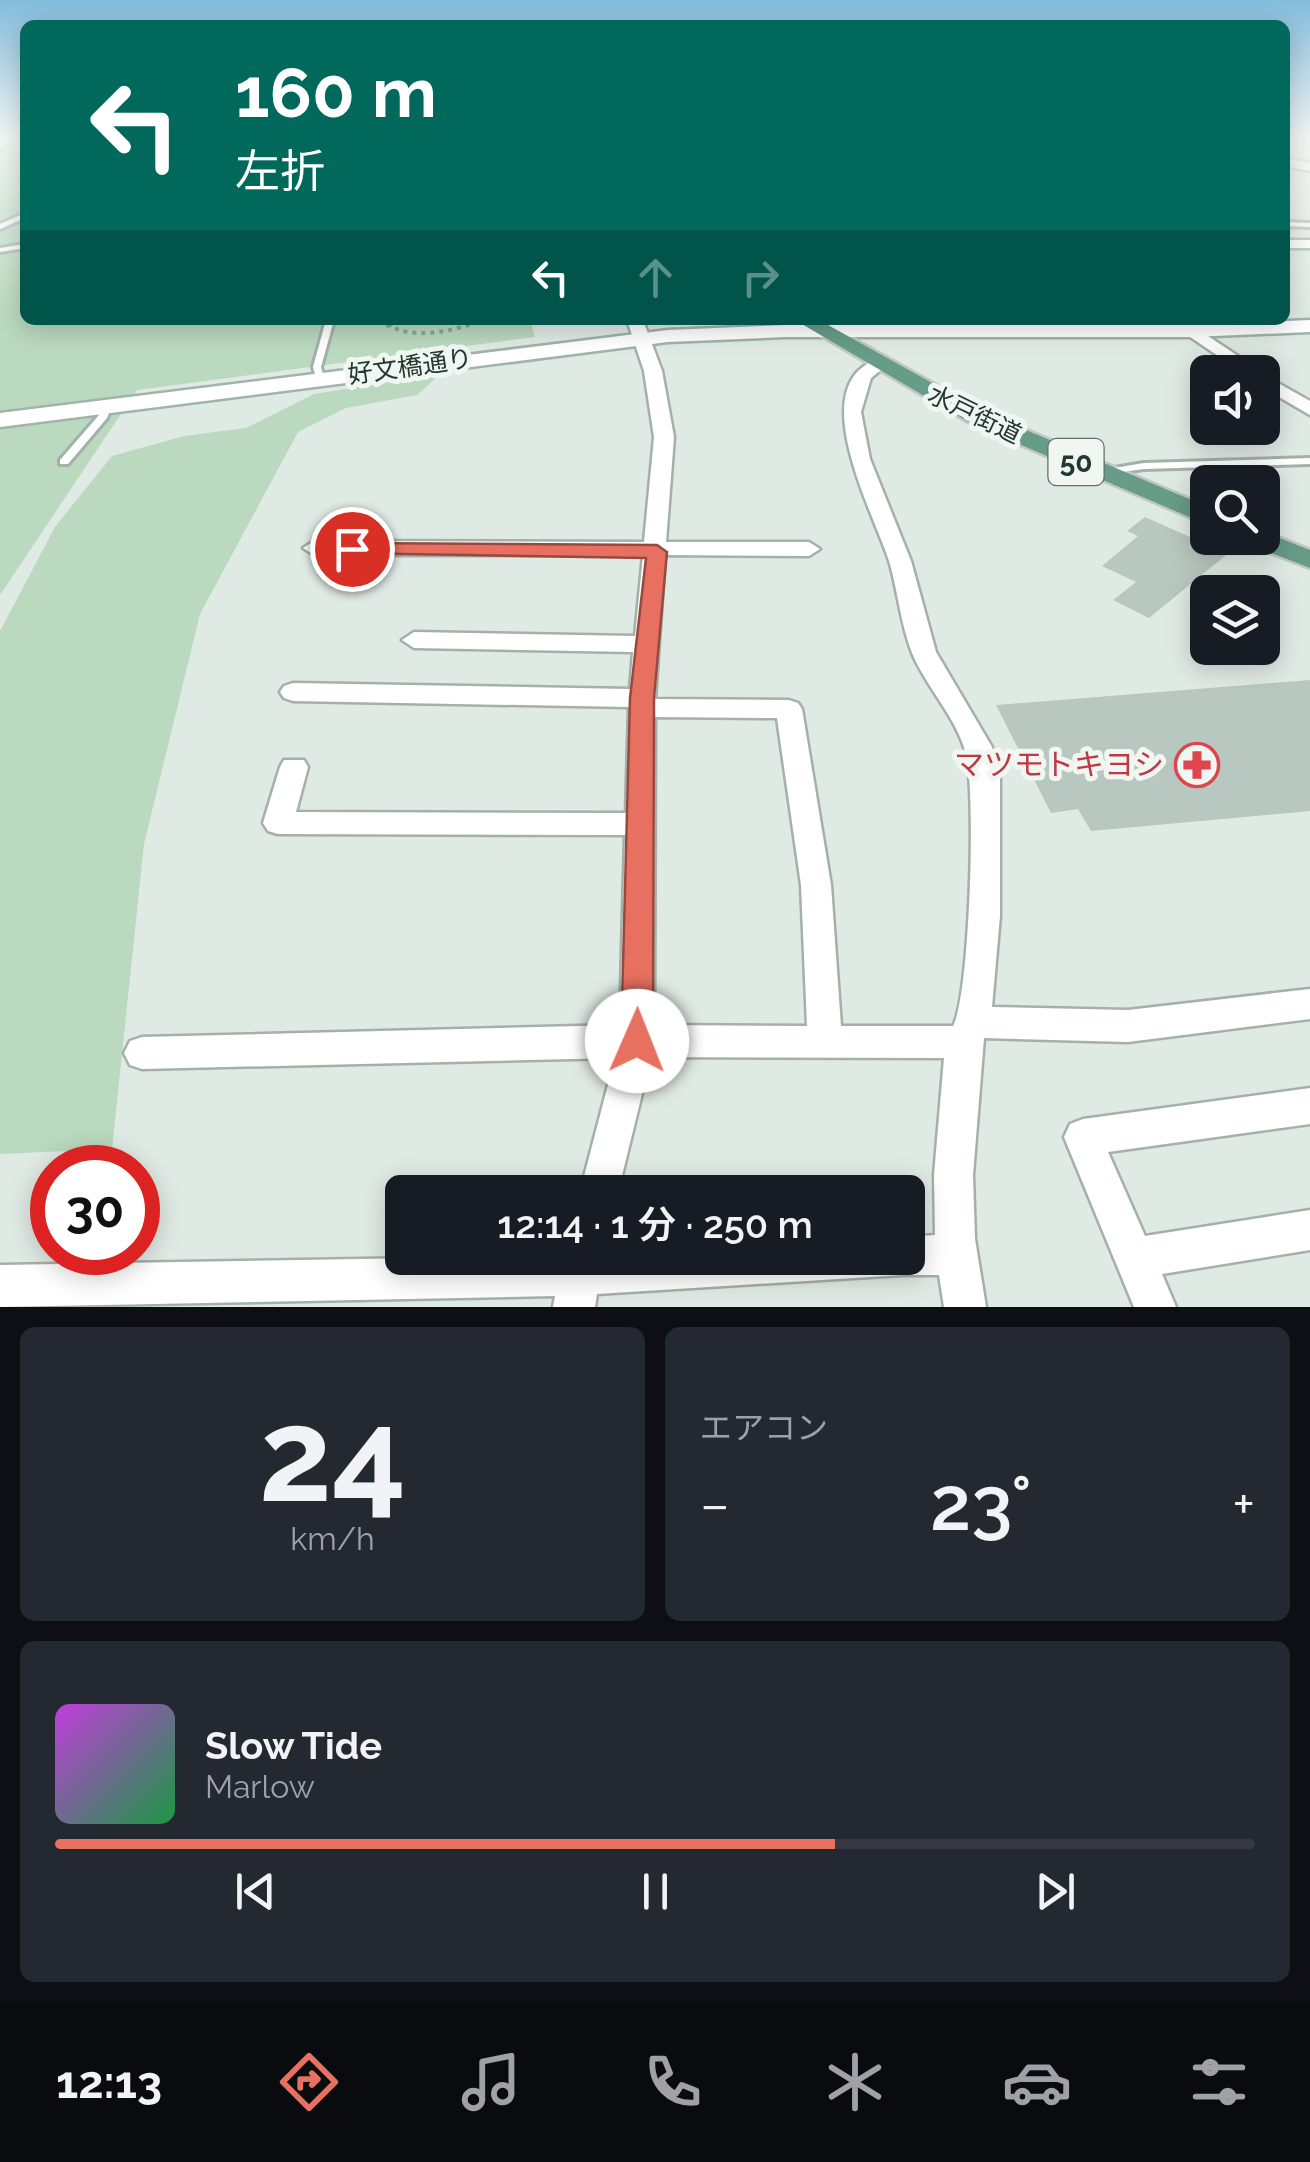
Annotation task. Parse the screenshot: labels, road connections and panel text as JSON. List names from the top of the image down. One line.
{"streets":{"main road":["水戸街道","50"],"street":["好文橋通り"]},"crossings":[["好文橋通り","水戸街道"]],"places":{"pharmacy":["マツモトキヨシ"]},"page":{"turn":["160 m","左折"],"limit":"30","trip":"12:14 · 1 分 · 250 m","tile":[["24","km/h"],"エアコン"],"heat":["−","23°","+"],"song":["Slow Tide","Marlow"],"tabs":"12:13"}}
